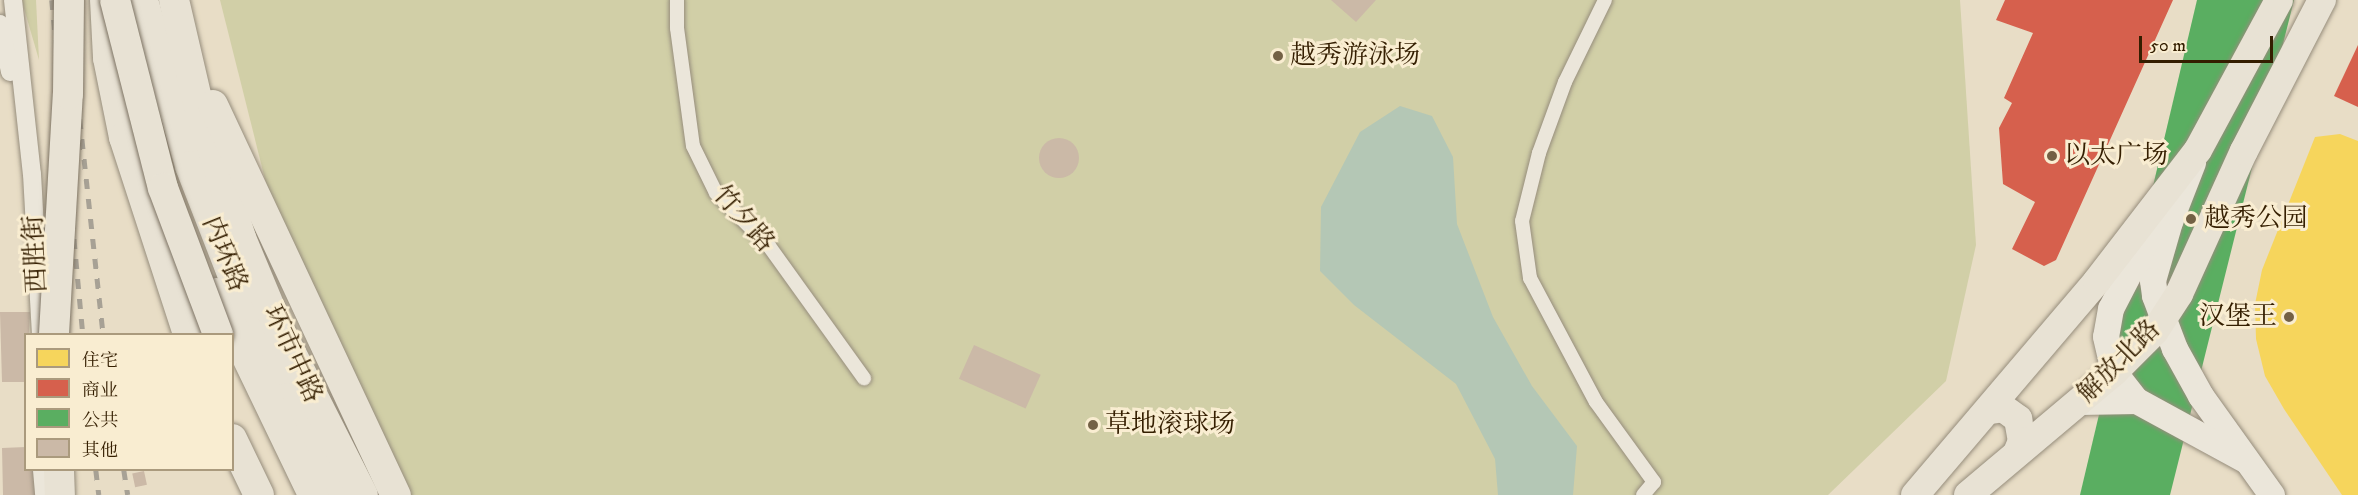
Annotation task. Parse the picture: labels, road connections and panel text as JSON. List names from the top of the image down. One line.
{"streets":{"highway":["内环路","环市中路"],"main road":["解放北路"],"street":["竹夕路","西胜街"]},"places":["越秀游泳场","以太广场","越秀公园","汉堡王","草地滚球场"],"legend":["住宅","商业","公共","其他"],"scale_bar":"50 m"}
